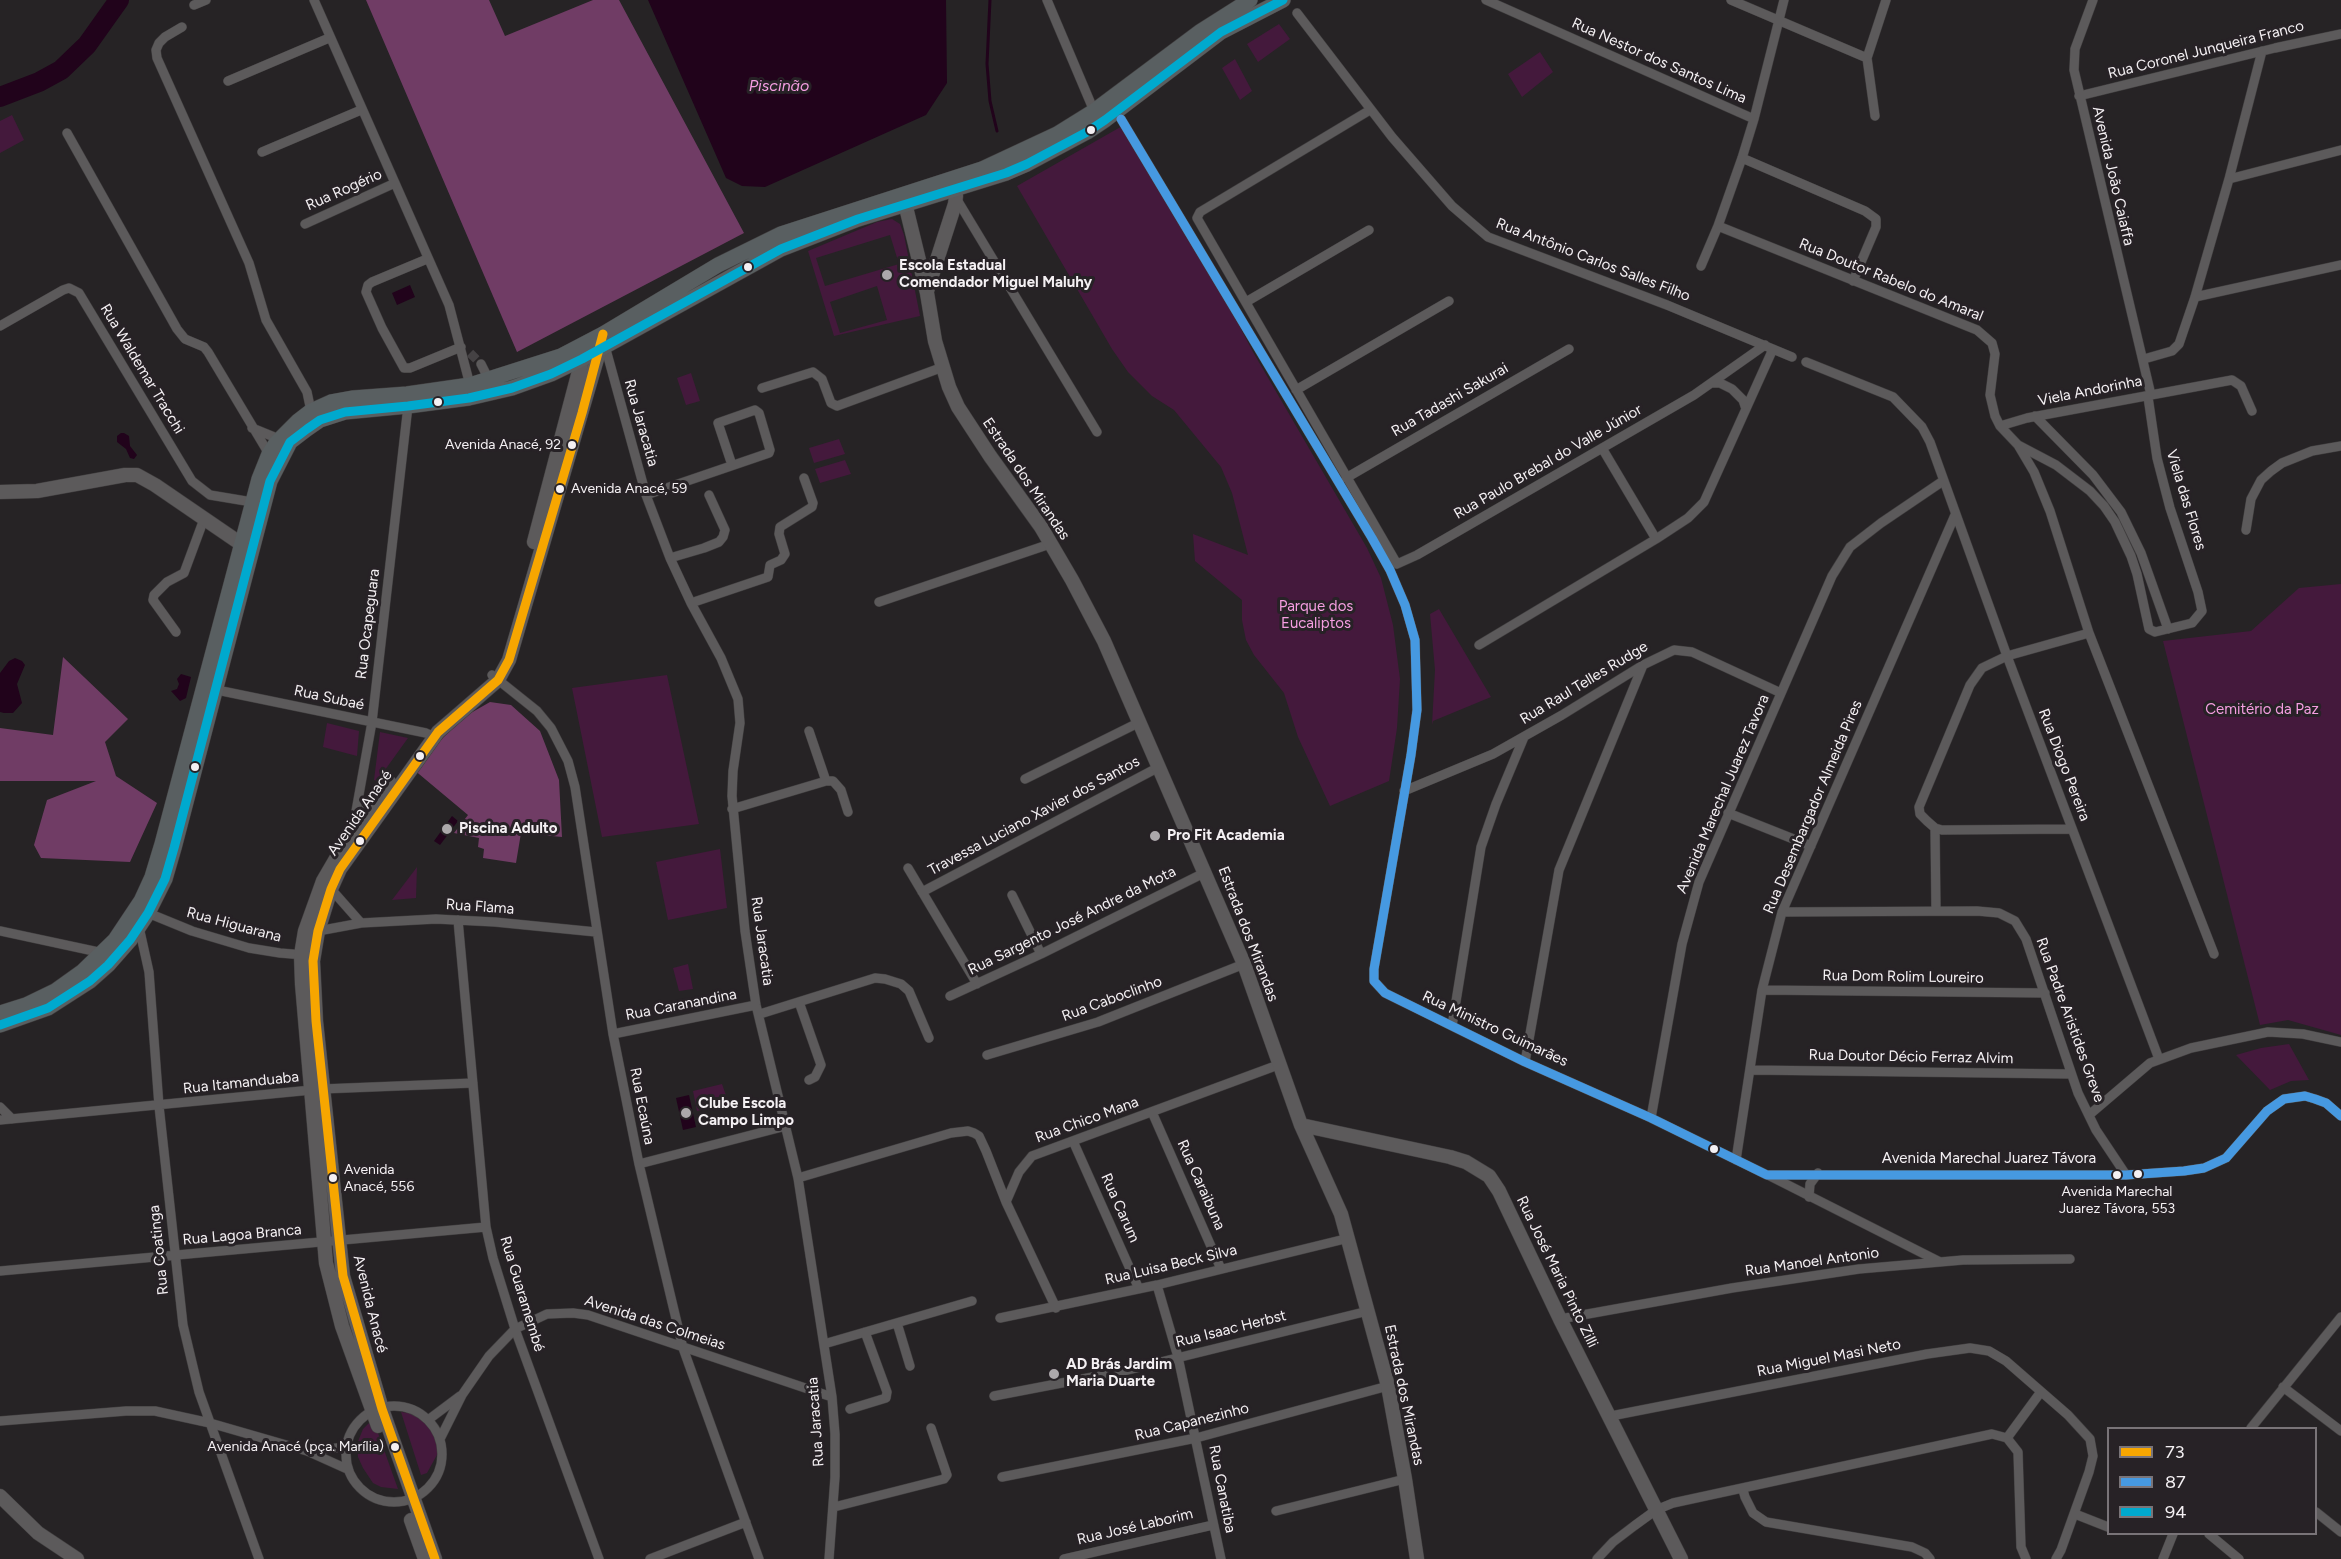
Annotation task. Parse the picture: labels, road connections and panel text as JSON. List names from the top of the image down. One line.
{"streets":{"street":["Rua Coronel Junqueira Franco","Rua Nestor dos Santos Lima","Avenida João Caiaffa","Rua Rogério","Rua Antônio Carlos Salles Filho","Rua Doutor Rabelo do Amaral","Rua Waldemar Tracchi","Viela Andorinha","Rua Tadashi Sakurai","Rua Jaracatia","Rua Paulo Brebal do Valle Júnior","Estrada dos Mirandas","Viela das Flores","Rua Ocapeguara","Rua Raul Telles Rudge","Rua Subaé","Rua Diogo Pereira","Avenida Marechal Juarez Tavora","Rua Desembargador Almeida Pires","Avenida Anacé","Travessa Luciano Xavier dos Santos","Rua Flama","Rua Sargento José Andre da Mota","Rua Higuarana","Rua Dom Rolim Loureiro","Rua Caboclinho","Rua Caranandina","Rua Padre Aristides Greve","Rua Ministro Guimarães","Rua Doutor Décio Ferraz Alvim","Rua Itamanduaba","Rua Ecaúna","Rua Chico Mana","Avenida Marechal Juarez Távora","Rua Caraibuna","Rua Carum","Rua Lagoa Branca","Rua Coatinga","Rua Manoel Antonio","Rua Luisa Beck Silva","Rua José Maria Pinto Zilli","Rua Guaramembé","Avenida das Colmeias","Rua Isaac Herbst","Rua Miguel Masi Neto","Rua Capanezinho","Rua Canatiba","Rua José Laborim"]},"crossings":[["Rua Coronel Junqueira Franco","Avenida João Caiaffa"],["Avenida João Caiaffa","Viela Andorinha"],["Rua Antônio Carlos Salles Filho","Rua Paulo Brebal do Valle Júnior"],["Rua Doutor Rabelo do Amaral","Viela Andorinha"],["Viela Andorinha","Viela das Flores"],["Rua Tadashi Sakurai","Rua Paulo Brebal do Valle Júnior"],["Rua Jaracatia","Avenida Anacé"],["Rua Jaracatia","Rua Caranandina"],["Rua Jaracatia","Avenida das Colmeias"],["Estrada dos Mirandas","Travessa Luciano Xavier dos Santos"],["Estrada dos Mirandas","Rua Sargento José Andre da Mota"],["Estrada dos Mirandas","Rua Caboclinho"],["Estrada dos Mirandas","Rua Chico Mana"],["Estrada dos Mirandas","Rua Luisa Beck Silva"],["Estrada dos Mirandas","Rua José Maria Pinto Zilli"],["Estrada dos Mirandas","Rua Isaac Herbst"],["Estrada dos Mirandas","Rua Capanezinho"],["Rua Ocapeguara","Rua Subaé"],["Rua Ocapeguara","Avenida Anacé"],["Rua Raul Telles Rudge","Avenida Marechal Juarez Tavora"],["Rua Raul Telles Rudge","Rua Ministro Guimarães"],["Rua Subaé","Avenida Anacé"],["Rua Diogo Pereira","Avenida Marechal Juarez Tavora"],["Rua Diogo Pereira","Rua Desembargador Almeida Pires"],["Avenida Marechal Juarez Tavora","Rua Ministro Guimarães"],["Avenida Marechal Juarez Tavora","Avenida Marechal Juarez Távora"],["Rua Desembargador Almeida Pires","Rua Dom Rolim Loureiro"],["Rua Desembargador Almeida Pires","Rua Padre Aristides Greve"],["Rua Desembargador Almeida Pires","Rua Doutor Décio Ferraz Alvim"],["Rua Desembargador Almeida Pires","Avenida Marechal Juarez Távora"],["Avenida Anacé","Rua Flama"],["Avenida Anacé","Rua Higuarana"],["Avenida Anacé","Rua Itamanduaba"],["Avenida Anacé","Rua Ecaúna"],["Avenida Anacé","Rua Lagoa Branca"],["Rua Flama","Rua Ecaúna"],["Rua Flama","Rua Guaramembé"],["Rua Dom Rolim Loureiro","Rua Padre Aristides Greve"],["Rua Caranandina","Rua Ecaúna"],["Rua Padre Aristides Greve","Rua Doutor Décio Ferraz Alvim"],["Rua Padre Aristides Greve","Avenida Marechal Juarez Távora"],["Rua Ministro Guimarães","Avenida Marechal Juarez Távora"],["Rua Itamanduaba","Rua Coatinga"],["Rua Itamanduaba","Rua Guaramembé"],["Rua Ecaúna","Avenida das Colmeias"],["Rua Chico Mana","Rua Caraibuna"],["Rua Chico Mana","Rua Carum"],["Rua Caraibuna","Rua Luisa Beck Silva"],["Rua Carum","Rua Luisa Beck Silva"],["Rua Lagoa Branca","Rua Coatinga"],["Rua Lagoa Branca","Rua Guaramembé"],["Rua Manoel Antonio","Rua José Maria Pinto Zilli"],["Rua Luisa Beck Silva","Rua Canatiba"],["Rua José Maria Pinto Zilli","Rua Miguel Masi Neto"],["Rua Guaramembé","Avenida das Colmeias"],["Rua Isaac Herbst","Rua Canatiba"],["Rua Capanezinho","Rua Canatiba"],["Rua Canatiba","Rua José Laborim"]],"water":["Piscinão"],"parks":["Parque dos Eucaliptos","Cemitério da Paz"],"places":["Escola Estadual Comendador Miguel Maluhy","Avenida Anacé, 92","Avenida Anacé, 59","Piscina Adulto","Pro Fit Academia","Clube Escola Campo Limpo","Avenida Marechal Juarez Távora, 553","Avenida Anacé, 556","AD Brás Jardim Maria Duarte","Avenida Anacé (pça. Marília)"],"lines":["transit line 94","transit line 87","transit line 73"],"legend":["73","87","94"]}
